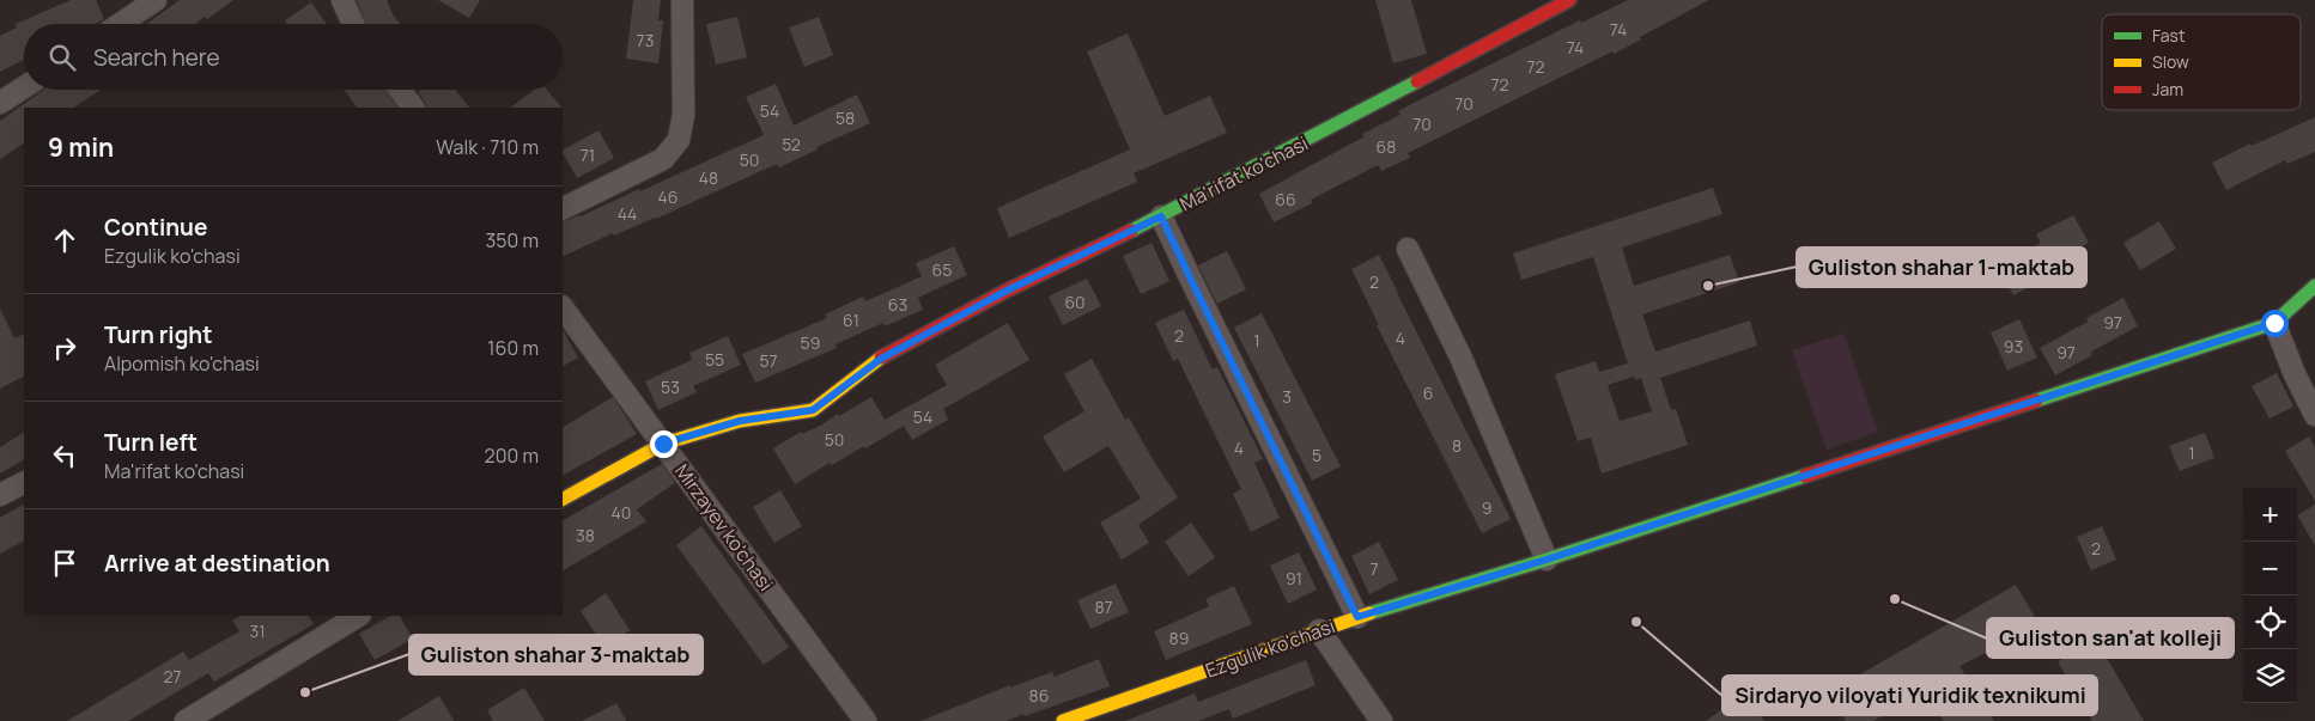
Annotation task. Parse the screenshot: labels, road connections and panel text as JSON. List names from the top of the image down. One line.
{"streets":{"street":["Ma'rifat ko'chasi","Mirzayev ko'chasi","Ezgulik ko'chasi"]},"crossings":[["Ma'rifat ko'chasi","Mirzayev ko'chasi"]],"places":["Guliston shahar 1-maktab","Guliston san'at kolleji","Sirdaryo viloyati Yuridik texnikumi","Guliston shahar 3-maktab"],"house_numbers":["74","73","74","72","72","70","54","58","70","52","68","71","50","48","46","66","44","65","2","60","63","61","97","2","4","1","59","93","97","55","57","53","6","3","54","50","8","4","1","5","9","40","38","2","7","91","87","31","89","27","86"],"legend":["Fast","Slow","Jam"],"page":{"search":"Search here","heading":["9 min","Walk · 710 m"],"list":[["Continue","Ezgulik ko'chasi","350 m"],["Turn right","Alpomish ko'chasi","160 m"],["Turn left","Ma'rifat ko'chasi","200 m"],"Arrive at destination"],"map_buttons":["+","−"]}}
